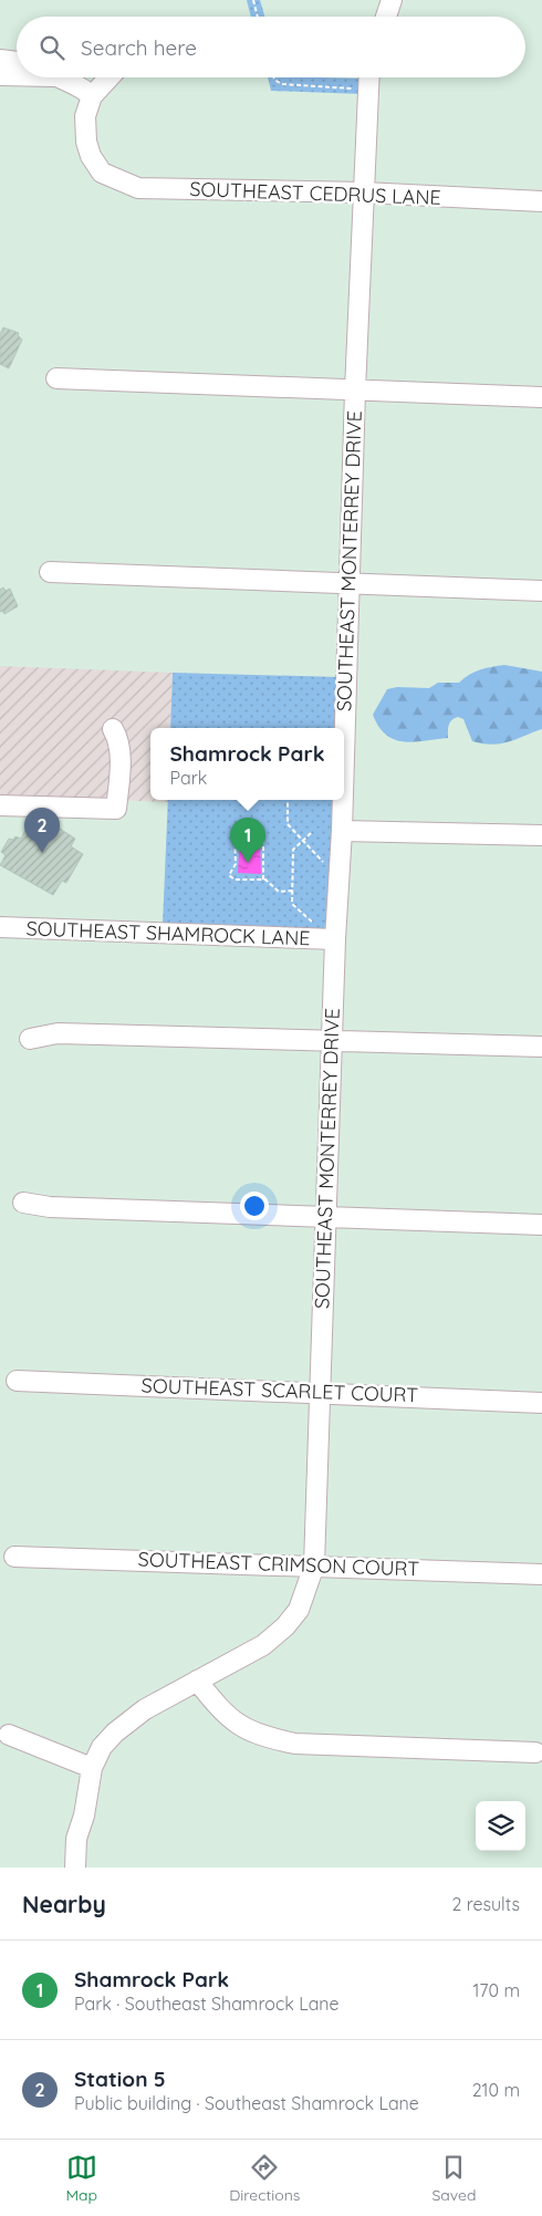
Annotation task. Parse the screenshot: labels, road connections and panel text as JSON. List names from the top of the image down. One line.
{"streets":{"street":["SOUTHEAST CEDRUS LANE","SOUTHEAST MONTERREY DRIVE","SOUTHEAST SHAMROCK LANE","SOUTHEAST SCARLET COURT","SOUTHEAST CRIMSON COURT"]},"crossings":[["SOUTHEAST CEDRUS LANE","SOUTHEAST MONTERREY DRIVE"],["SOUTHEAST MONTERREY DRIVE","SOUTHEAST SHAMROCK LANE"],["SOUTHEAST MONTERREY DRIVE","SOUTHEAST SCARLET COURT"],["SOUTHEAST MONTERREY DRIVE","SOUTHEAST CRIMSON COURT"]],"page":{"search":"Search here","popup":["Shamrock Park","Park"],"pins":["2","1"],"heading":["Nearby","2 results"],"list":[{"mark":"1","name":"Shamrock Park","note":"Park · Southeast Shamrock Lane","value":"170 m"},{"mark":"2","name":"Station 5","note":"Public building · Southeast Shamrock Lane","value":"210 m"}],"nav":["Map","Directions","Saved"]}}
